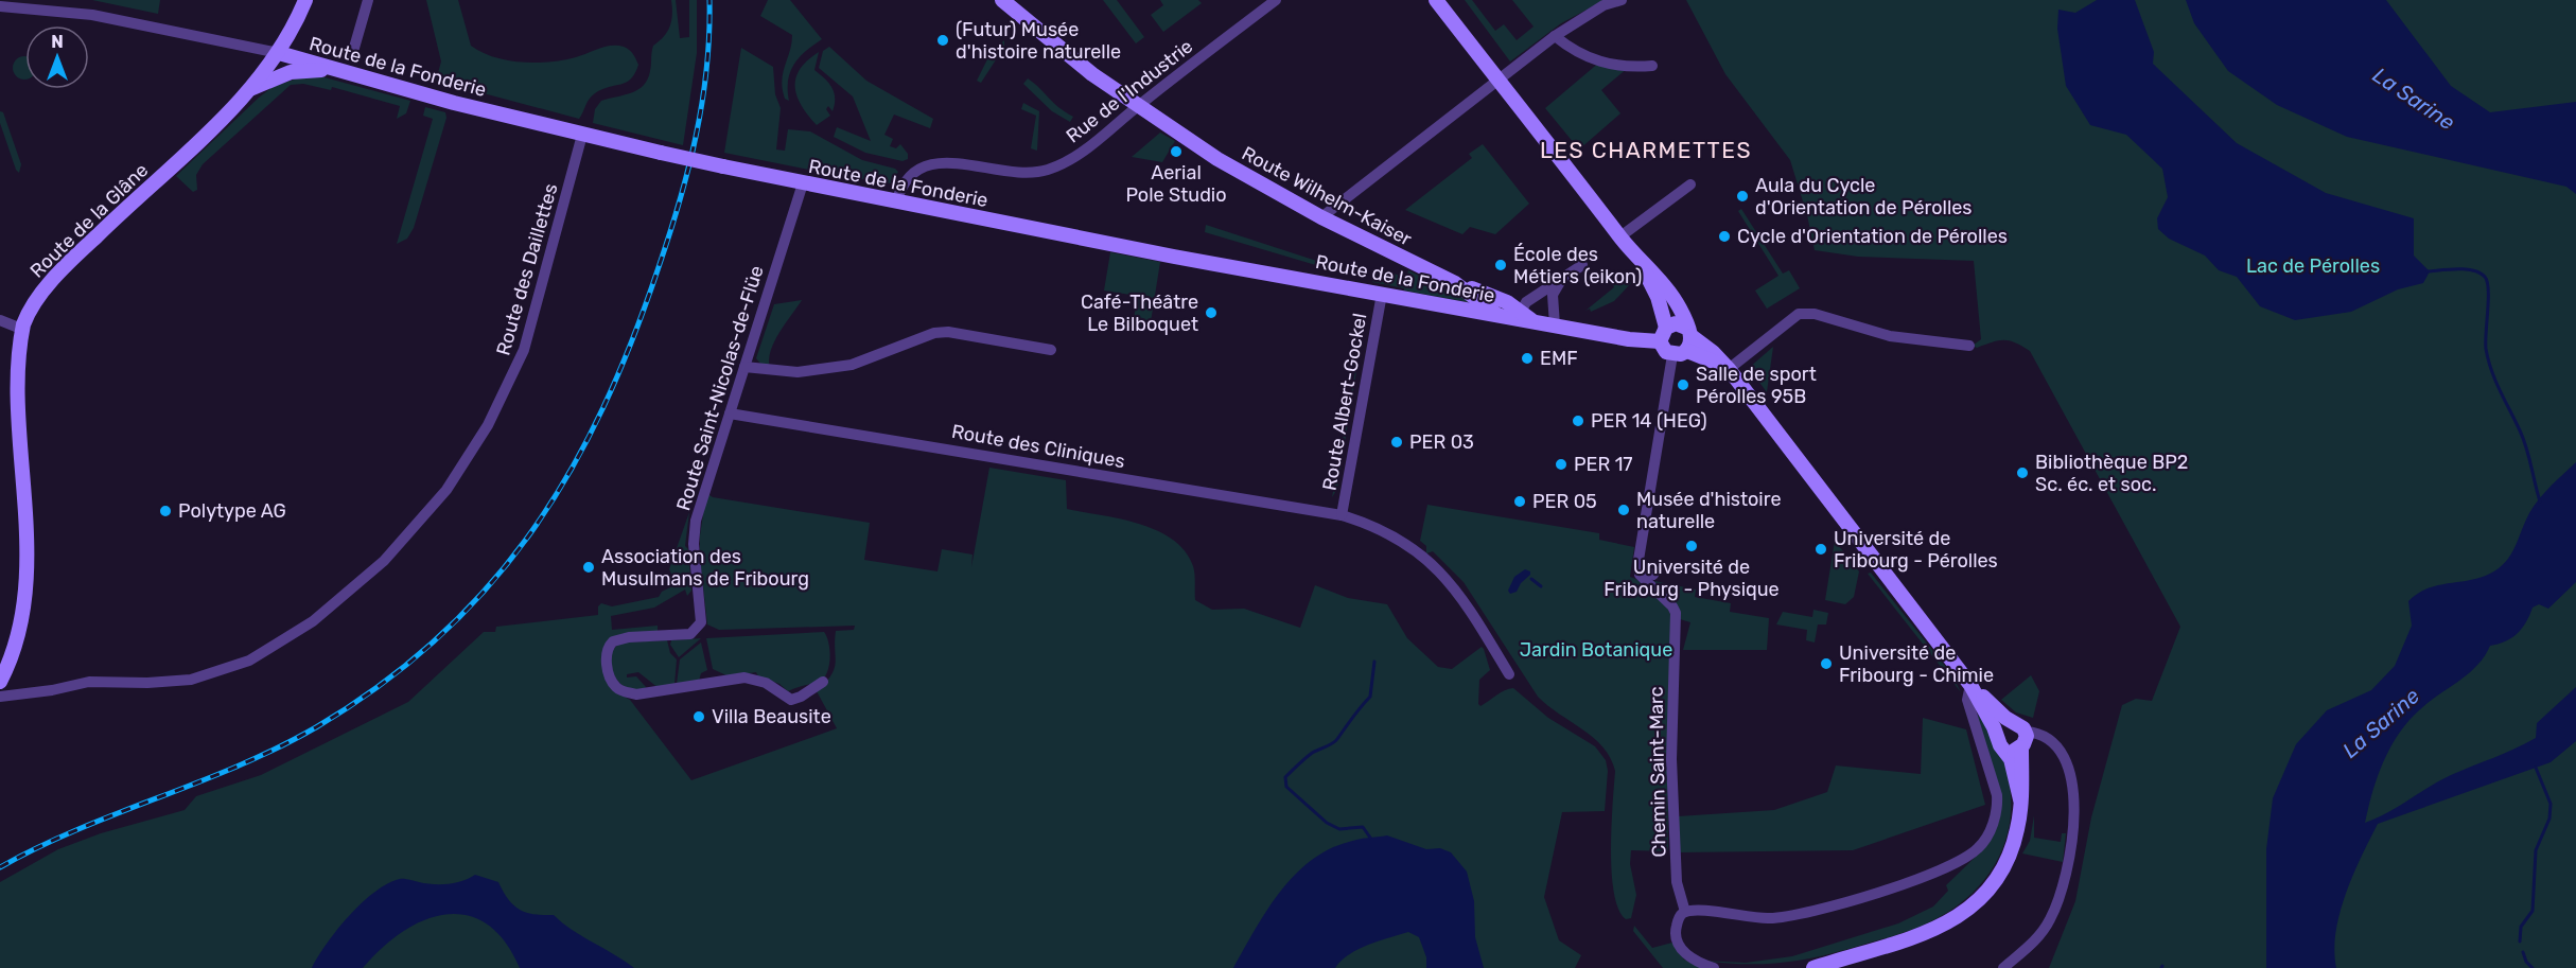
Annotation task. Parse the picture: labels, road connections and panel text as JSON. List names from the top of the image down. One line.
{"streets":{"main road":["Route de la Fonderie","Route Wilhelm-Kaiser","Route de la Glâne"],"street":["Rue de l'Industrie","Route des Daillettes","Route Saint-Nicolas-de-Flüe","Route Albert-Gockel","Route des Cliniques","Chemin Saint-Marc"]},"crossings":[["Route de la Fonderie","Rue de l'Industrie"],["Route de la Fonderie","Route Wilhelm-Kaiser"],["Route de la Fonderie","Route de la Glâne"],["Route de la Fonderie","Route des Daillettes"],["Route de la Fonderie","Route Saint-Nicolas-de-Flüe"],["Route de la Fonderie","Route Albert-Gockel"],["Rue de l'Industrie","Route Wilhelm-Kaiser"],["Route Saint-Nicolas-de-Flüe","Route des Cliniques"],["Route Albert-Gockel","Route des Cliniques"]],"districts":["LES CHARMETTES"],"water":["La Sarine"],"parks":["Lac de Pérolles","Jardin Botanique"],"places":["(Futur) Musée d'histoire naturelle","Aerial Pole Studio","Aula du Cycle d'Orientation de Pérolles","Cycle d'Orientation de Pérolles","École des Métiers (eikon)","Café-Théâtre Le Bilboquet","EMF","Salle de sport Pérolles 95B","PER 14 (HEG)","PER 03","PER 17","Bibliothèque BP2 Sc. éc. et soc.","PER 05","Musée d'histoire naturelle","Polytype AG","Université de Fribourg - Physique","Université de Fribourg - Pérolles","Association des Musulmans de Fribourg","Université de Fribourg - Chimie","Villa Beausite"],"north":"top"}
